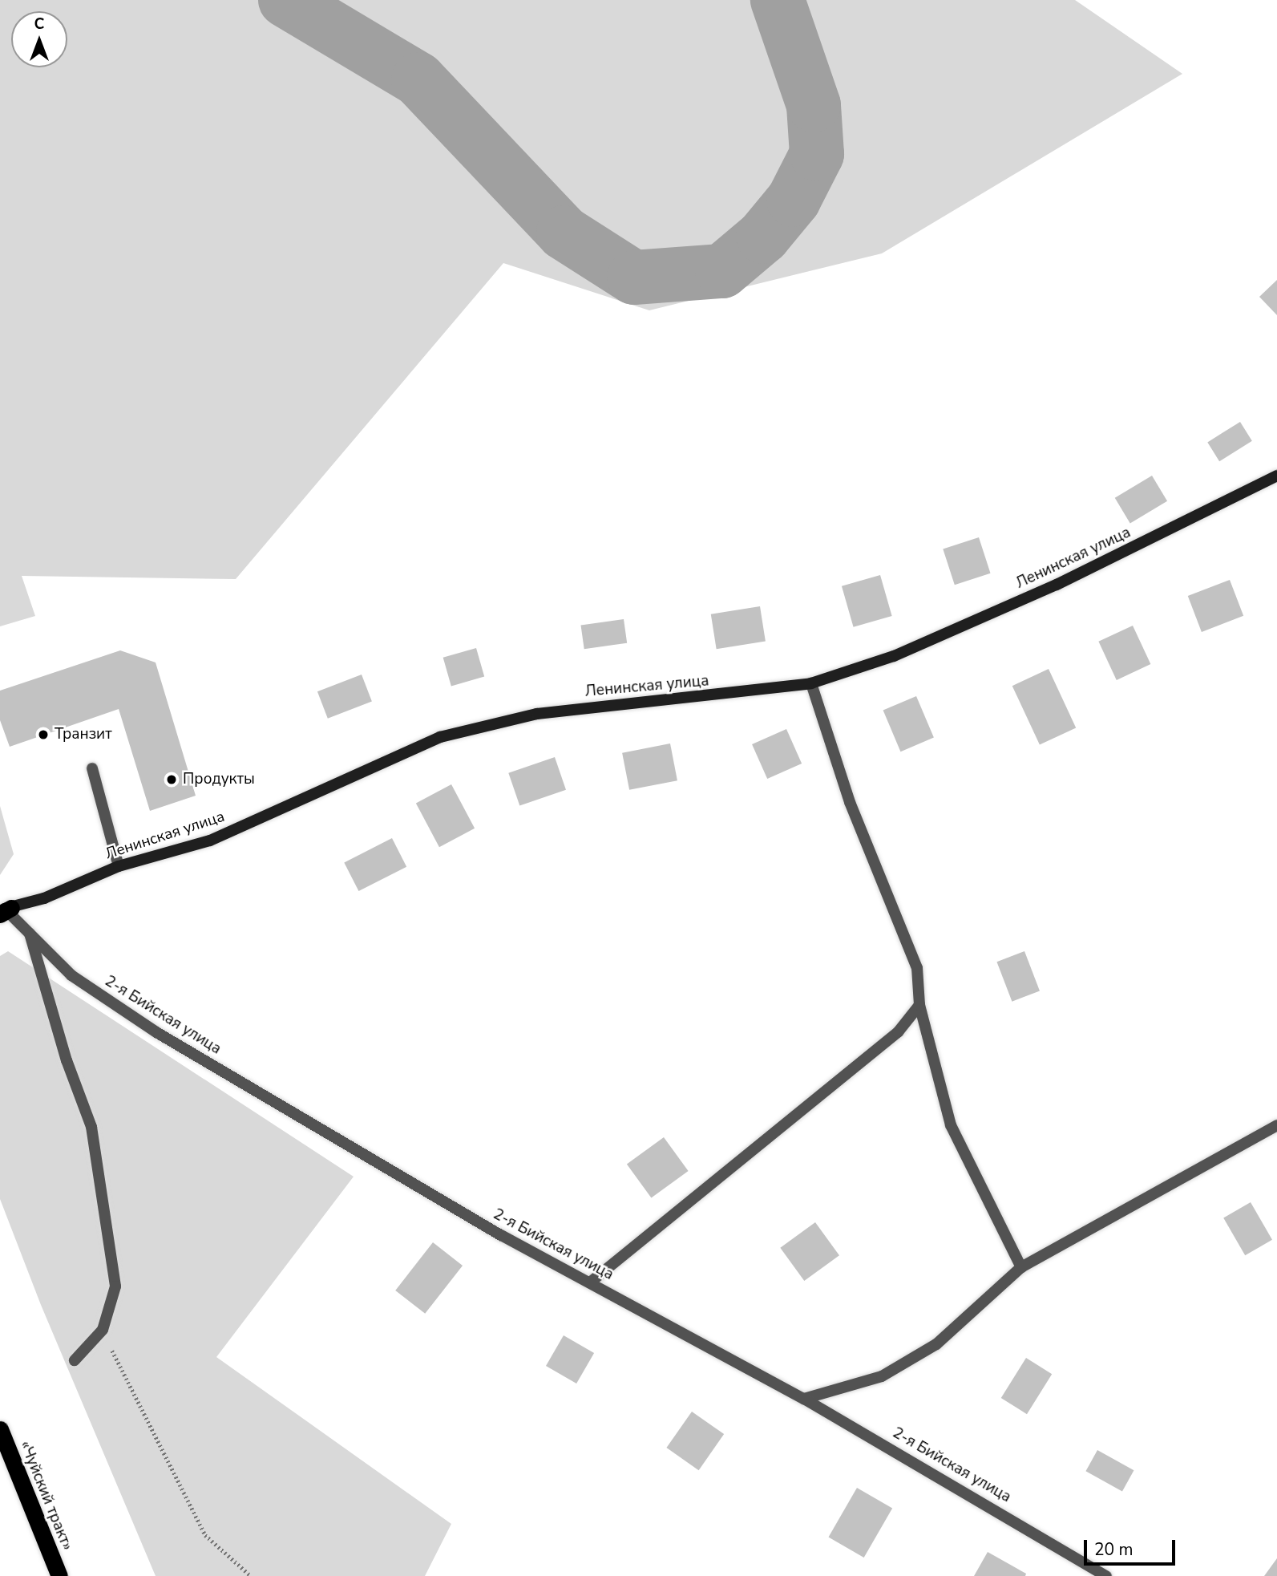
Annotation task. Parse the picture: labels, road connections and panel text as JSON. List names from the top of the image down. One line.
{"streets":{"highway":["«Чуйский тракт»"],"street":["Ленинская улица","2-я Бийская улица"]},"crossings":[["Ленинская улица","2-я Бийская улица"]],"places":["Транзит","Продукты"],"scale_bar":"20 m","north":"top"}
